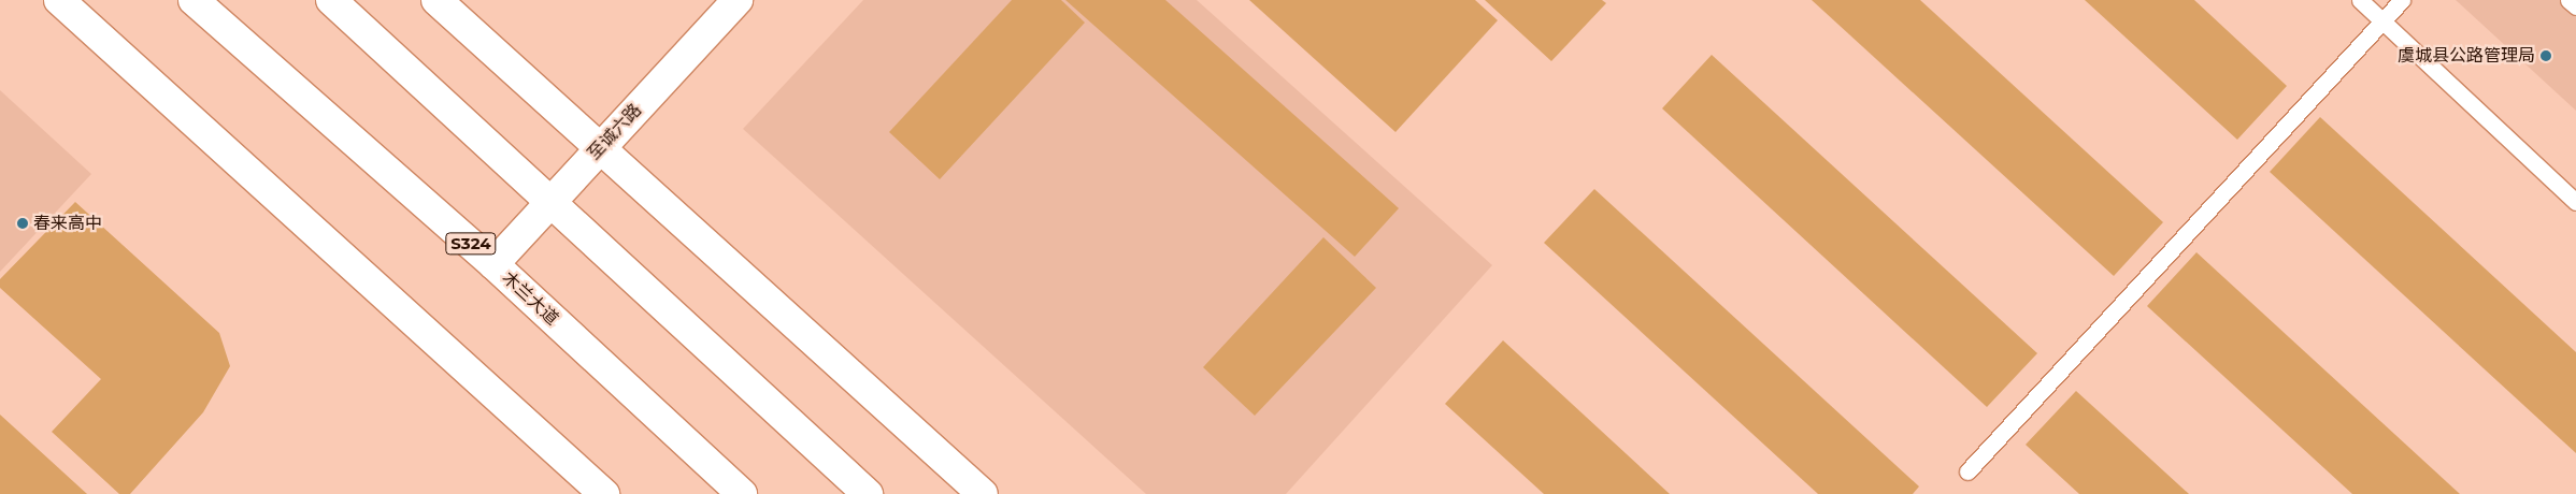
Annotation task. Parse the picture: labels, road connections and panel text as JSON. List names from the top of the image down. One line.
{"streets":{"main road":["至诚六路","S324","木兰大道"]},"crossings":[["至诚六路","木兰大道"]],"places":["虞城县公路管理局","春来高中"]}
